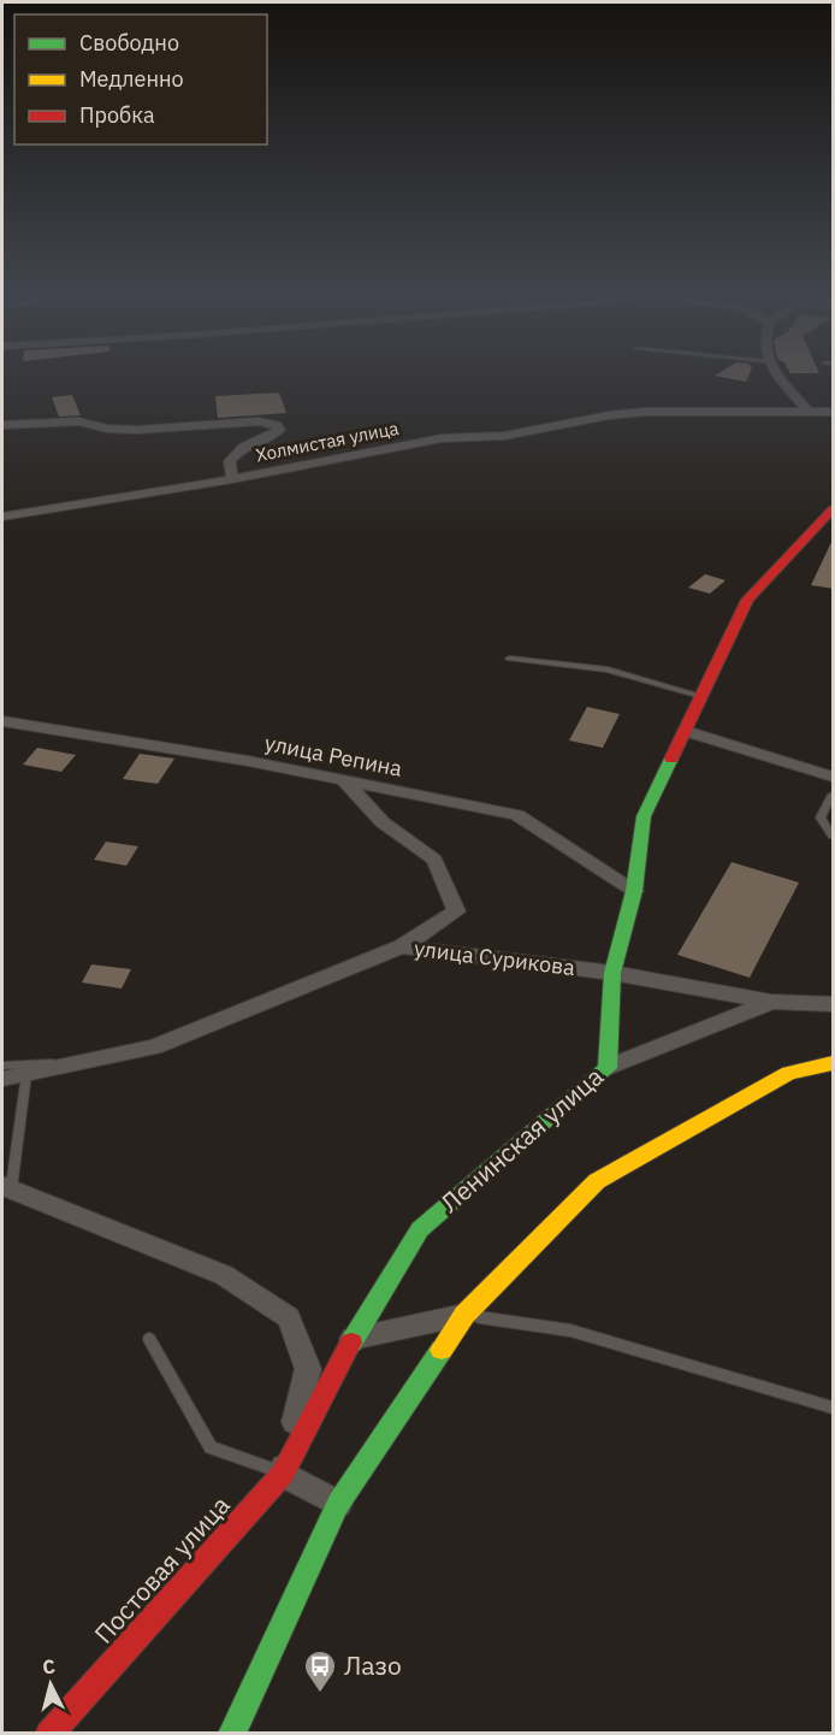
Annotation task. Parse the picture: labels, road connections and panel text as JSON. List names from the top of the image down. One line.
{"streets":{"street":["Холмистая улица","улица Репина","улица Сурикова","Ленинская улица","Постовая улица"]},"crossings":[["улица Репина","Ленинская улица"],["улица Сурикова","Ленинская улица"],["Ленинская улица","Постовая улица"]],"places":{"bus stop":["Лазо"]},"legend":["Свободно","Медленно","Пробка"],"north":"top"}
